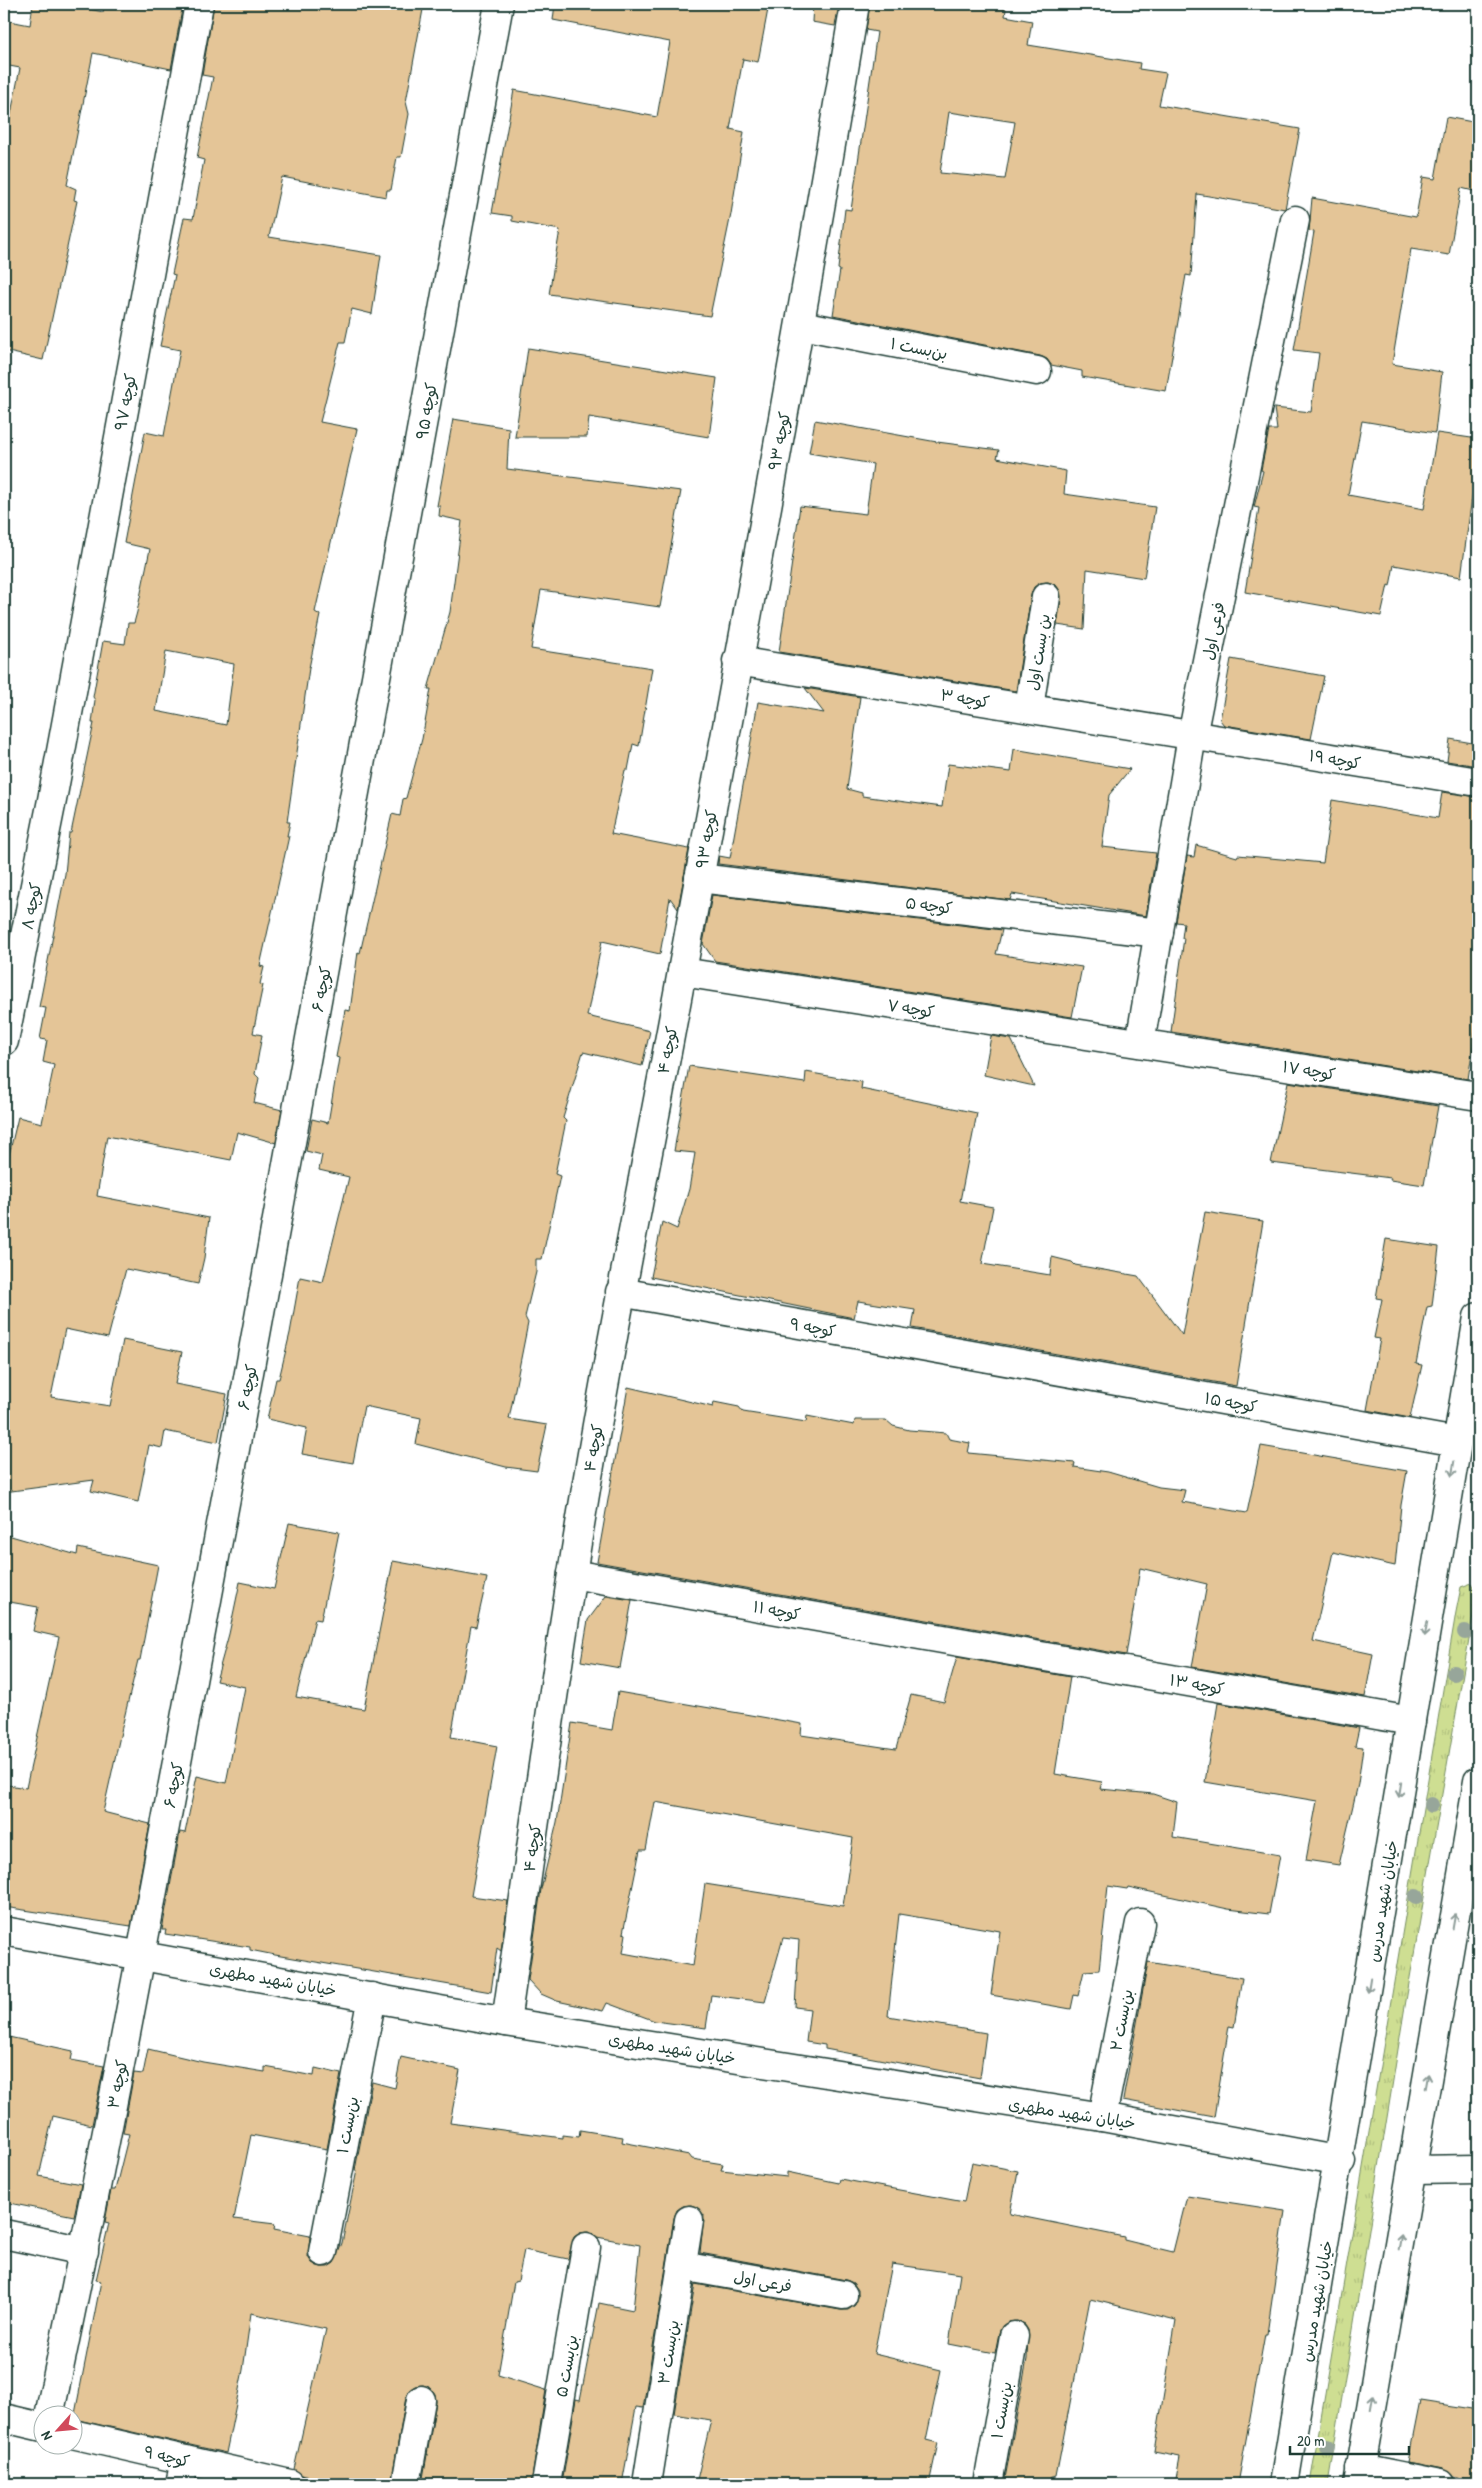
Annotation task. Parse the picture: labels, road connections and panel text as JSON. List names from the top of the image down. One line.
{"streets":{"street":["بن‌بست ۱","کوچه ۹۷","کوچه ۹۵","کوچه ۹۳","فرعی اول","بن بست اول","کوچه ۳","کوچه ۱۹","کوچه ۵","کوچه ۸","کوچه ۶","کوچه ۷","کوچه ۴","کوچه ۱۷","کوچه ۹","کوچه ۱۵","کوچه ۱۱","کوچه ۱۳","خیابان شهید مدرس","خیابان شهید مطهری","بن‌بست ۲","بن‌بست ۳","بن‌بست ۵"]},"crossings":[["بن‌بست ۱","کوچه ۹۳"],["بن‌بست ۱","خیابان شهید مطهری"],["کوچه ۹۷","کوچه ۸"],["کوچه ۹۵","کوچه ۶"],["کوچه ۹۳","کوچه ۳"],["کوچه ۹۳","کوچه ۵"],["کوچه ۹۳","کوچه ۴"],["فرعی اول","کوچه ۳"],["فرعی اول","کوچه ۱۹"],["فرعی اول","کوچه ۵"],["فرعی اول","کوچه ۷"],["فرعی اول","کوچه ۱۷"],["فرعی اول","بن‌بست ۳"],["بن بست اول","کوچه ۳"],["کوچه ۳","کوچه ۱۹"],["کوچه ۳","کوچه ۶"],["کوچه ۳","خیابان شهید مطهری"],["کوچه ۵","کوچه ۴"],["کوچه ۶","خیابان شهید مطهری"],["کوچه ۷","کوچه ۴"],["کوچه ۷","کوچه ۱۷"],["کوچه ۴","کوچه ۹"],["کوچه ۴","کوچه ۱۱"],["کوچه ۴","خیابان شهید مطهری"],["کوچه ۹","کوچه ۱۵"],["کوچه ۱۵","خیابان شهید مدرس"],["کوچه ۱۱","کوچه ۱۳"],["کوچه ۱۳","خیابان شهید مدرس"],["خیابان شهید مدرس","خیابان شهید مطهری"],["خیابان شهید مطهری","بن‌بست ۲"]],"scale_bar":"20 m","north":"bottom left"}
